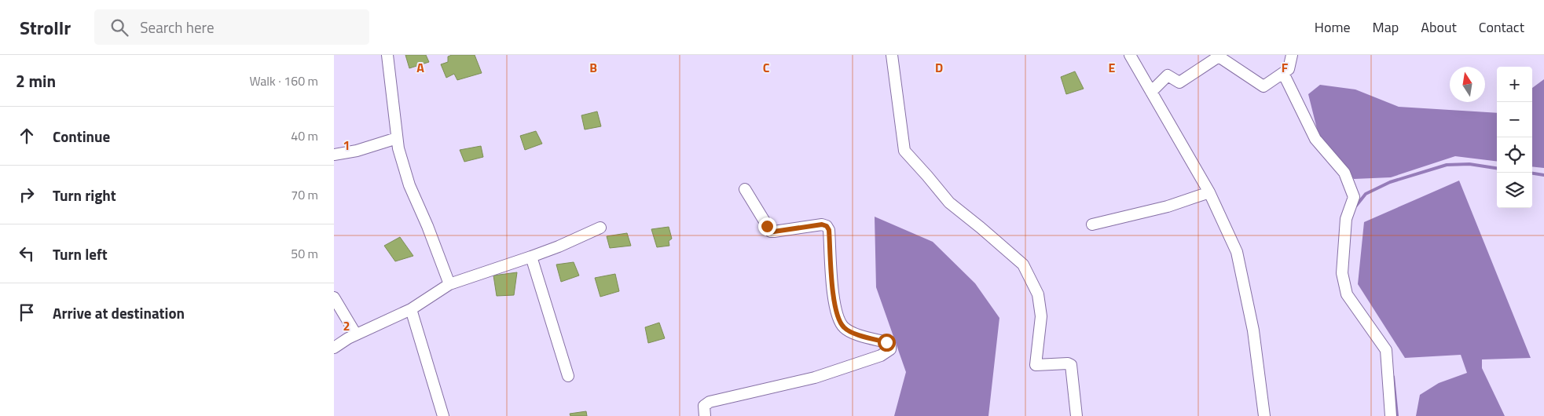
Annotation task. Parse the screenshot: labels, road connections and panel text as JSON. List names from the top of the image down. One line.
{"north":"top","page":{"header":"Strollr","search":"Search here","nav":["Home","Map","About","Contact"],"heading":["2 min","Walk · 160 m"],"map_buttons":["+","−"],"list":[["Continue","40 m"],["Turn right","70 m"],["Turn left","50 m"],"Arrive at destination"]},"grid":{"columns":["A","B","C","D","E","F"],"rows":["1","2"]}}
